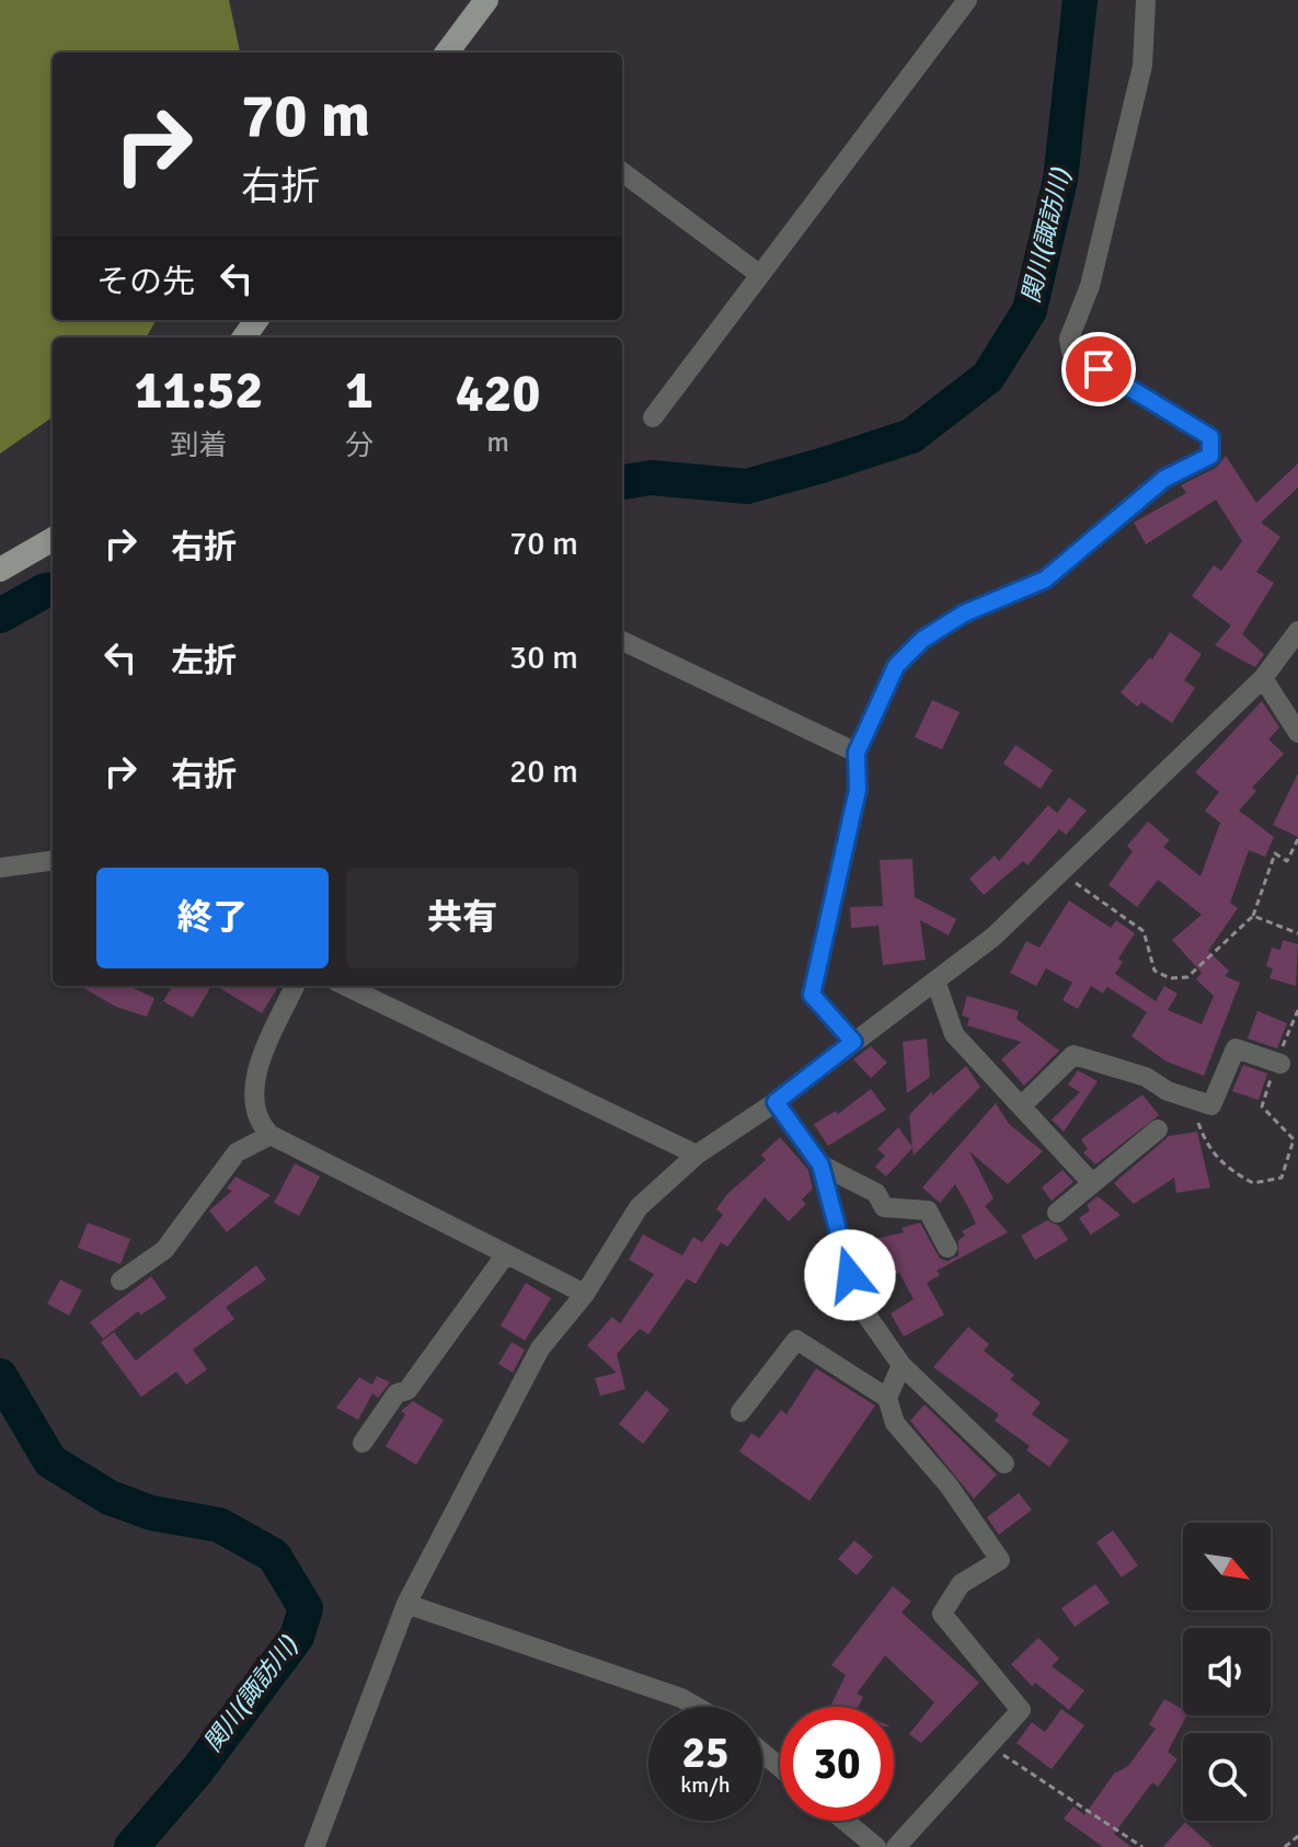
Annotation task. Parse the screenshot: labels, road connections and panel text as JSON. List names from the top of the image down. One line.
{"water":["関川(諏訪川)"],"north":"bottom right","page":{"turn":["70 m","右折"],"then":"その先","eta":["11:52","到着","1","分","420","m"],"list":[{"name":"右折","value":"70 m"},{"name":"左折","value":"30 m"},{"name":"右折","value":"20 m"}],"buttons":["終了","共有"],"speed":"25 km/h","limit":"30"}}
